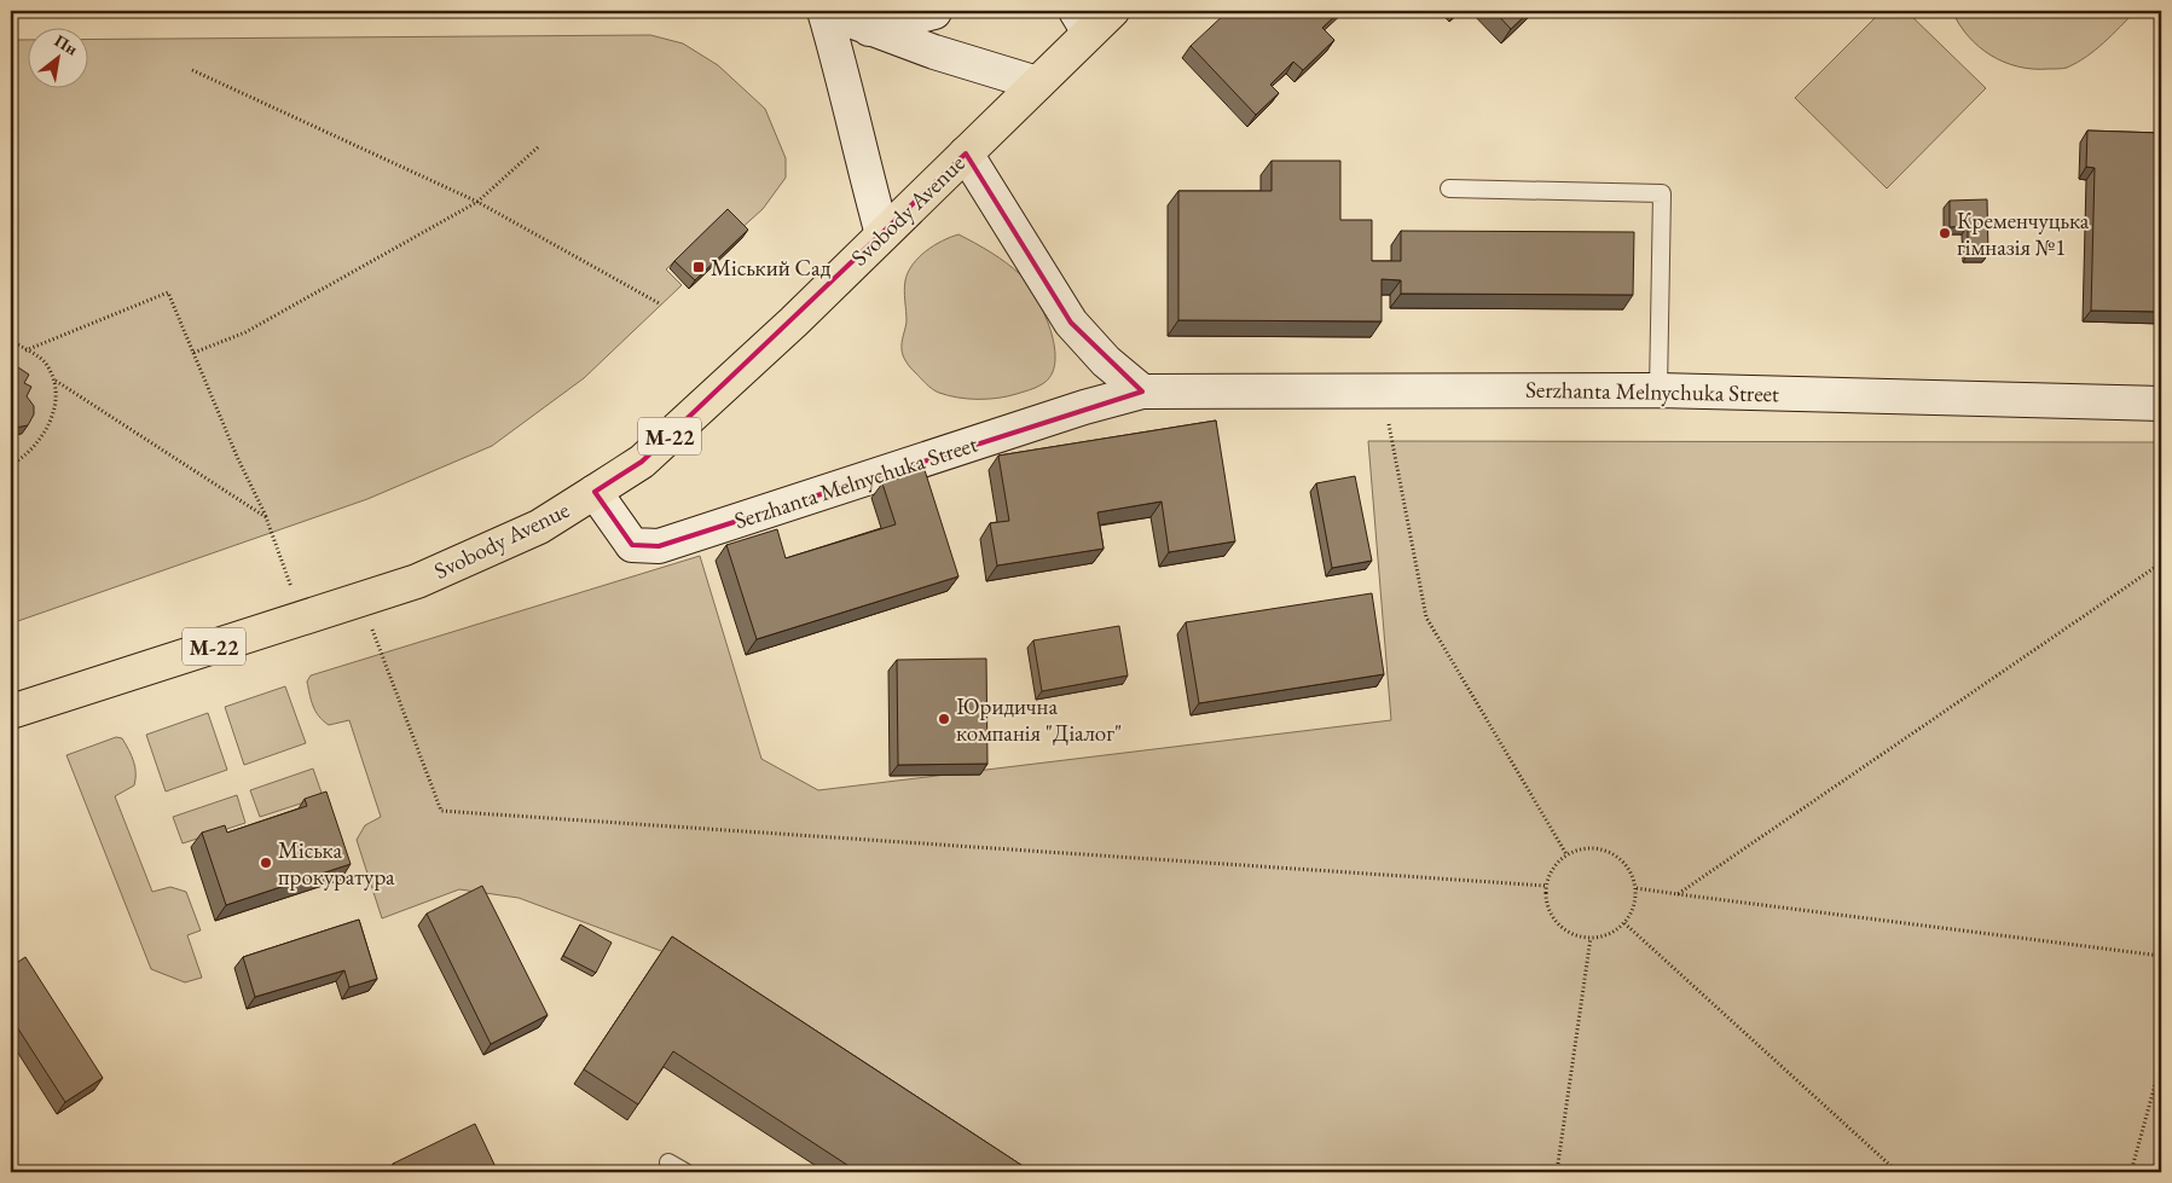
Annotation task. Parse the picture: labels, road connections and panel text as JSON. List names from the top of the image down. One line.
{"streets":{"highway":["Svobody Avenue","М-22"],"street":["Serzhanta Melnychuka Street"]},"crossings":[["Svobody Avenue","Serzhanta Melnychuka Street"]],"places":{"other":["Кременчуцька гімназія №1","Юридична компанія \"Діалог\"","Міська прокуратура"],"transit":["Міський Сад"]},"north":"top right"}
